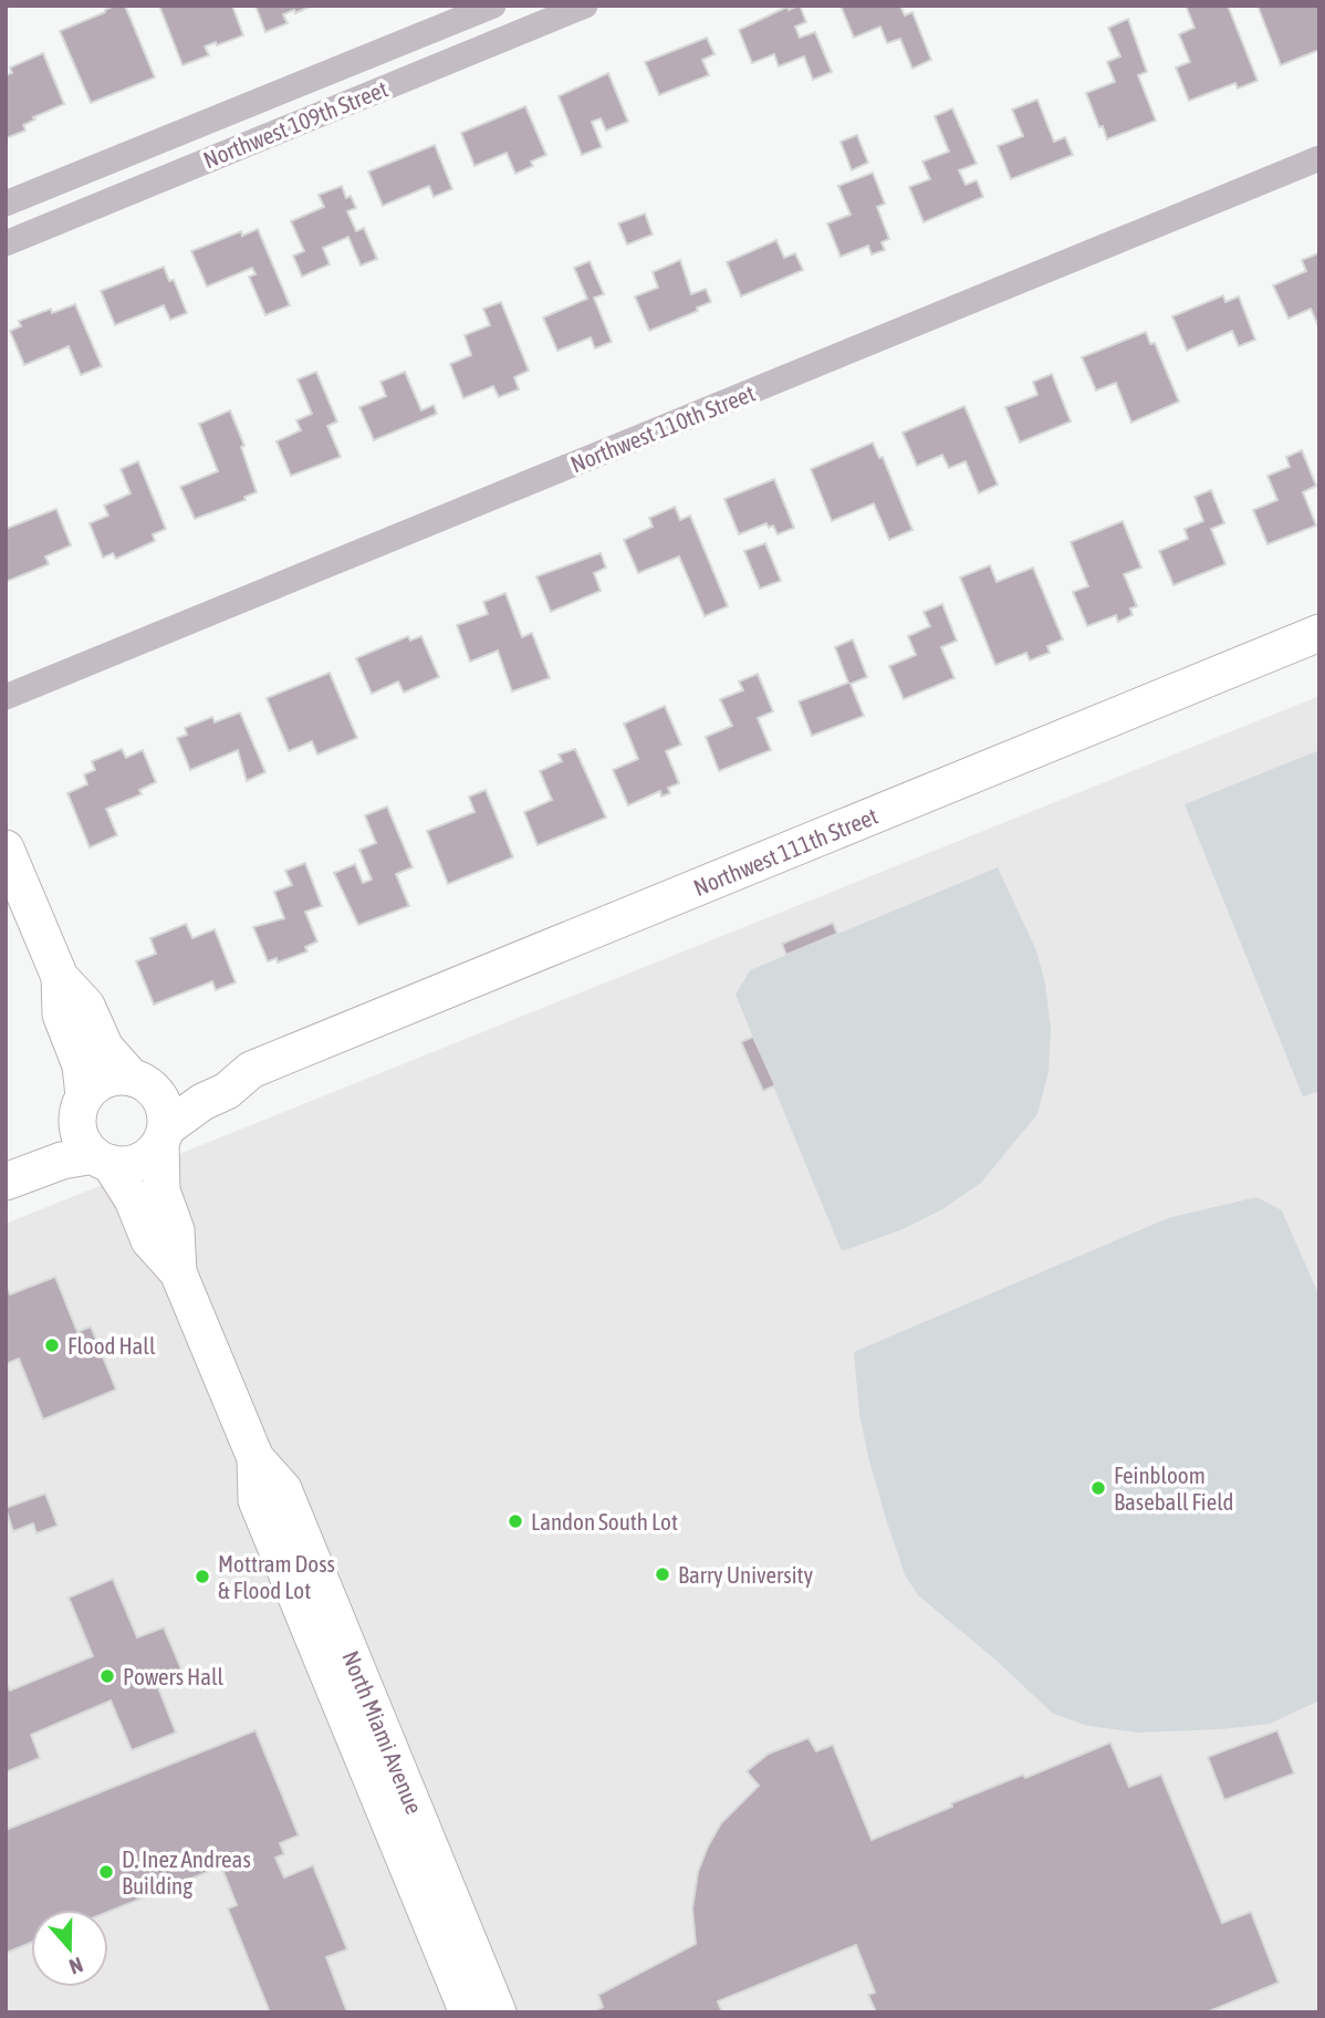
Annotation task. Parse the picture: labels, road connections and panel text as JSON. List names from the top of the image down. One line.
{"streets":{"street":["Northwest 109th Street","Northwest 110th Street","Northwest 111th Street","North Miami Avenue"]},"crossings":[["Northwest 111th Street","North Miami Avenue"]],"places":["Flood Hall","Feinbloom Baseball Field","Landon South Lot","Barry University","Mottram Doss & Flood Lot","Powers Hall","D. Inez Andreas Building"],"north":"bottom"}
